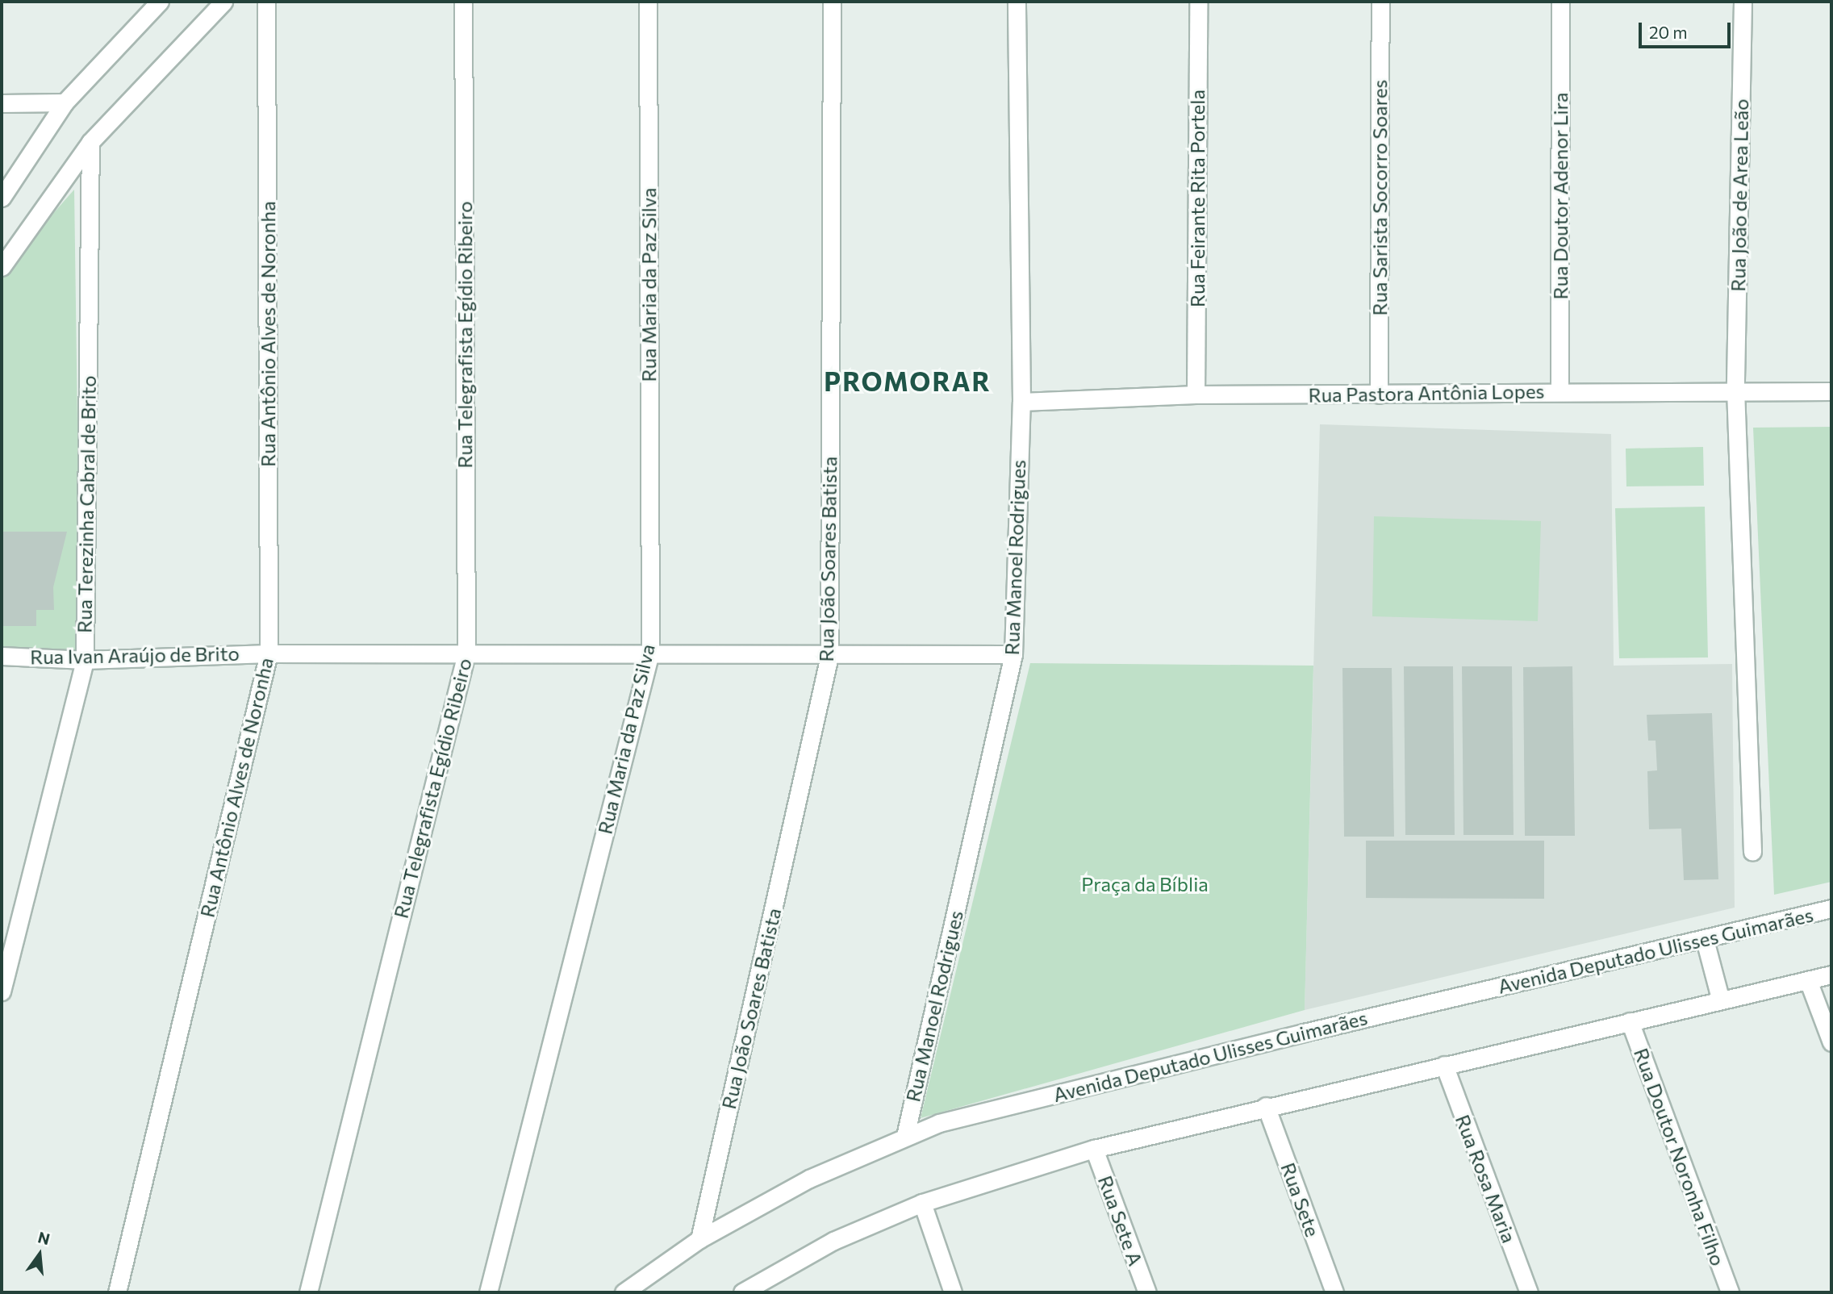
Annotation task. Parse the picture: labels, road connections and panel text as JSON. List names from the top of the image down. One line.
{"streets":{"street":["Rua João de Area Leão","Rua Doutor Adenor Lira","Rua Sarista Socorro Soares","Rua Feirante Rita Portela","Rua Maria da Paz Silva","Rua Antônio Alves de Noronha","Rua Telegrafista Egídio Ribeiro","Rua Pastora Antônia Lopes","Rua Terezinha Cabral de Brito","Rua Manoel Rodrigues","Rua João Soares Batista","Rua Ivan Araújo de Brito","Avenida Deputado Ulisses Guimarães","Rua Doutor Noronha Filho","Rua Rosa Maria","Rua Sete","Rua Sete A"]},"crossings":[["Rua João de Area Leão","Rua Pastora Antônia Lopes"],["Rua Doutor Adenor Lira","Rua Pastora Antônia Lopes"],["Rua Sarista Socorro Soares","Rua Pastora Antônia Lopes"],["Rua Feirante Rita Portela","Rua Pastora Antônia Lopes"],["Rua Maria da Paz Silva","Rua Ivan Araújo de Brito"],["Rua Antônio Alves de Noronha","Rua Ivan Araújo de Brito"],["Rua Telegrafista Egídio Ribeiro","Rua Ivan Araújo de Brito"],["Rua Pastora Antônia Lopes","Rua Manoel Rodrigues"],["Rua Terezinha Cabral de Brito","Rua Ivan Araújo de Brito"],["Rua Manoel Rodrigues","Rua Ivan Araújo de Brito"],["Rua Manoel Rodrigues","Avenida Deputado Ulisses Guimarães"],["Rua João Soares Batista","Rua Ivan Araújo de Brito"],["Rua João Soares Batista","Avenida Deputado Ulisses Guimarães"]],"districts":["PROMORAR"],"parks":["Praça da Bíblia"],"scale_bar":"20 m","north":"top"}
